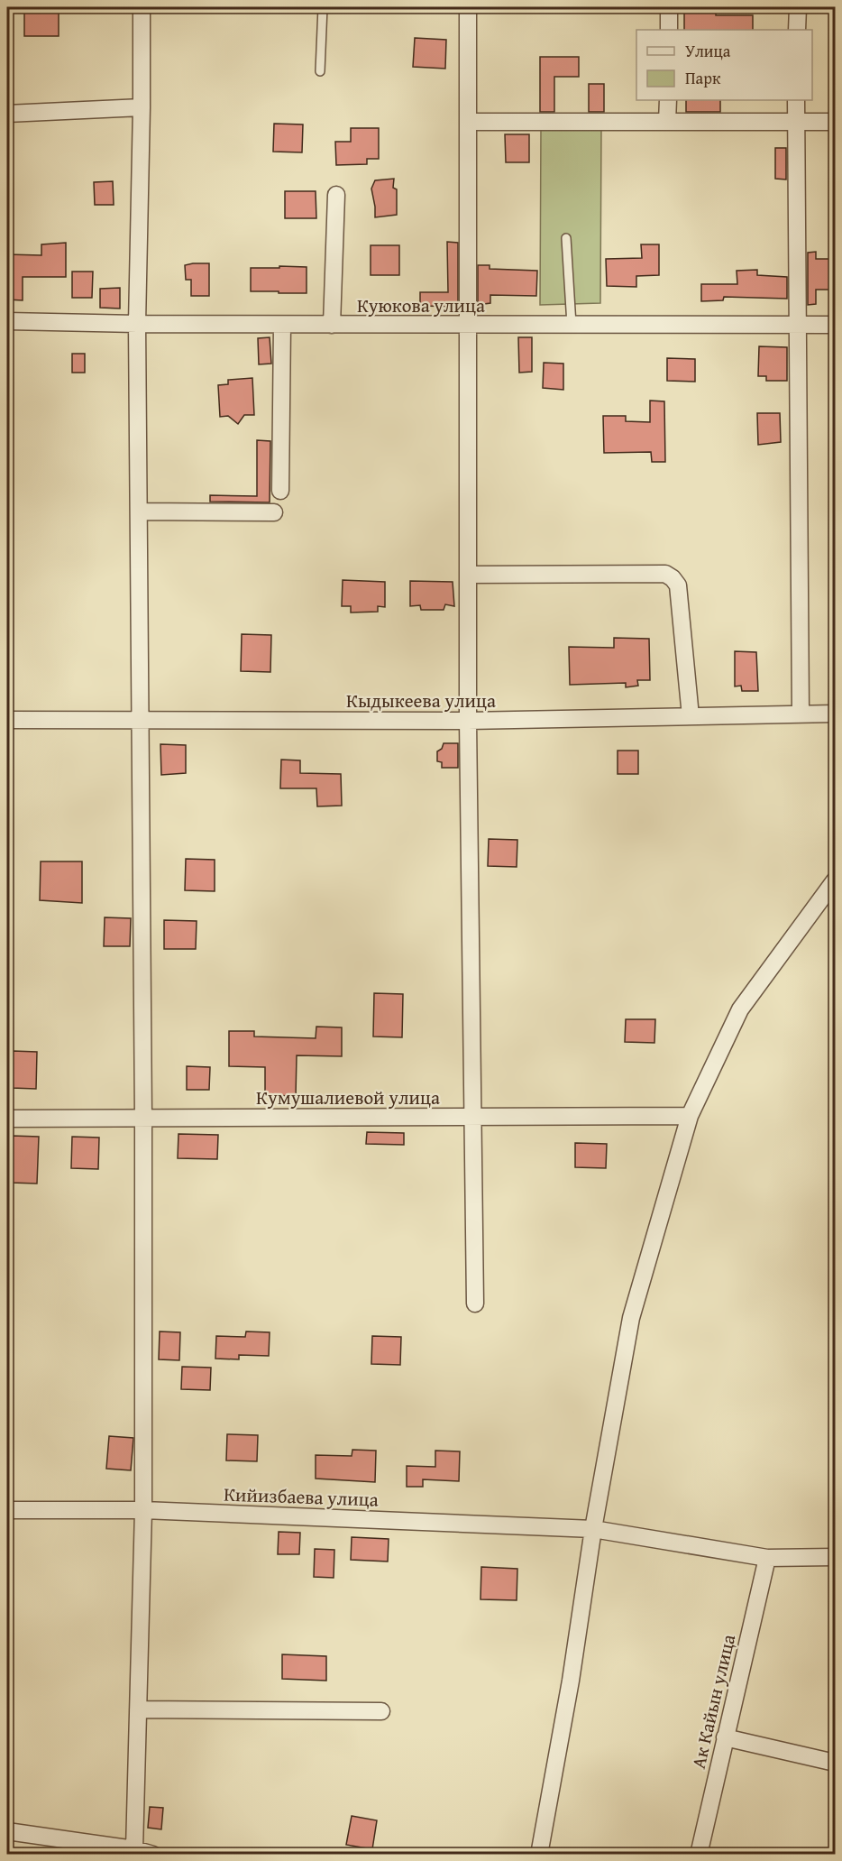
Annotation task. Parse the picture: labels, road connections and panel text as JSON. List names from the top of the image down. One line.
{"streets":{"street":["Куюкова улица","Кыдыкеева улица","Кумушалиевой улица","Кийизбаева улица","Ак Кайын улица"]},"crossings":[["Кийизбаева улица","Ак Кайын улица"]],"legend":["Улица","Парк"]}
